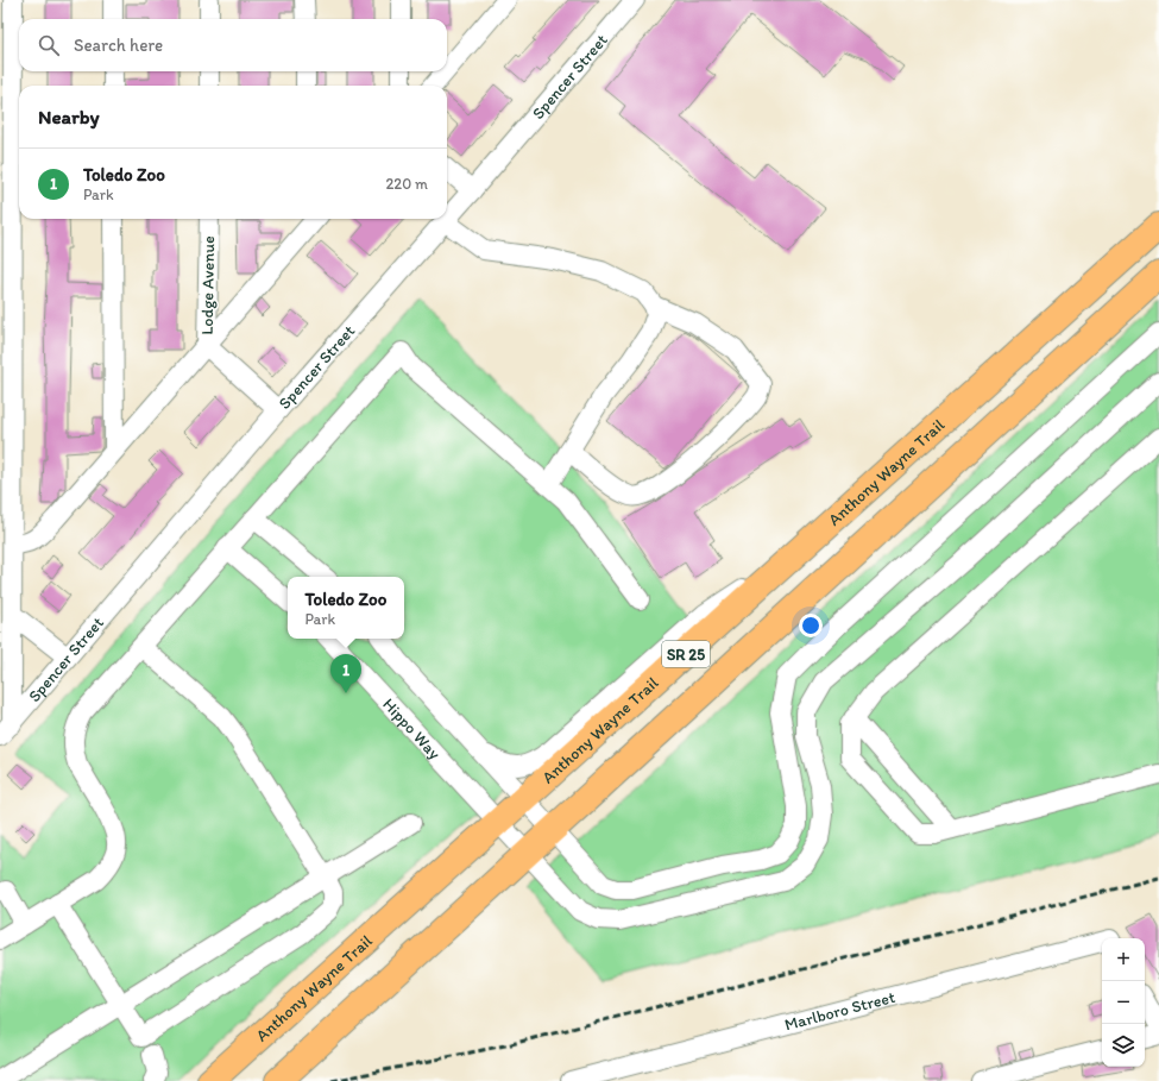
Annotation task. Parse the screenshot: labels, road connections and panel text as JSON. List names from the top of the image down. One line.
{"streets":{"highway":["Anthony Wayne Trail","SR 25"],"street":["Spencer Street","Lodge Avenue","Hippo Way","Marlboro Street"]},"crossings":[["Spencer Street","Lodge Avenue"],["Anthony Wayne Trail","Hippo Way"],["SR 25","Hippo Way"]],"page":{"search":"Search here","heading":"Nearby","list":[{"mark":"1","name":"Toledo Zoo","note":"Park","value":"220 m"}],"popup":["Toledo Zoo","Park"],"pins":"1","map_buttons":["+","−"]}}
